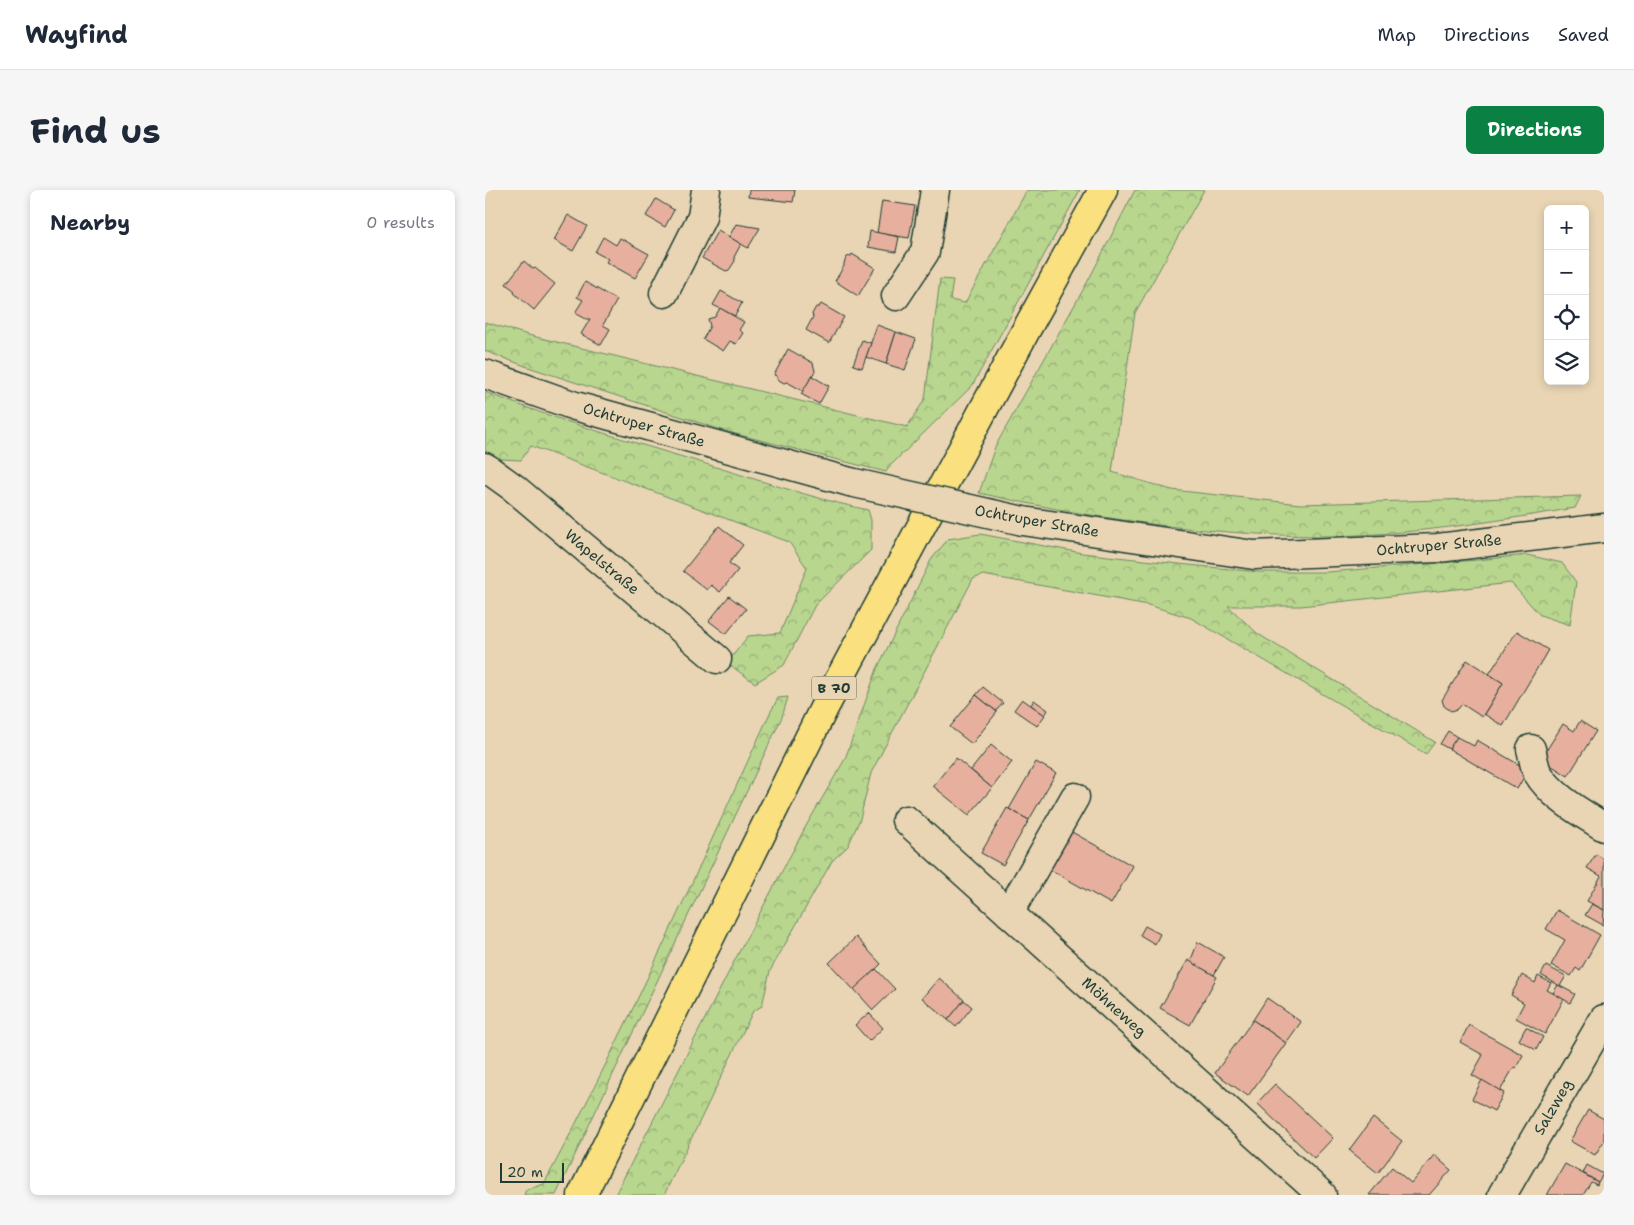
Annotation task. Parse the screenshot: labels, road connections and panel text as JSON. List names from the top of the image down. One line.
{"streets":{"highway":["B 70"],"street":["Ochtruper Straße","Wapelstraße","Möhneweg","Salzweg"]},"scale_bar":"20 m","page":{"header":"Wayfind","nav":["Map","Directions","Saved"],"buttons":"Directions","title":"Find us","heading":["Nearby","0 results"],"map_buttons":["+","−"],"scale":"20 m"}}
